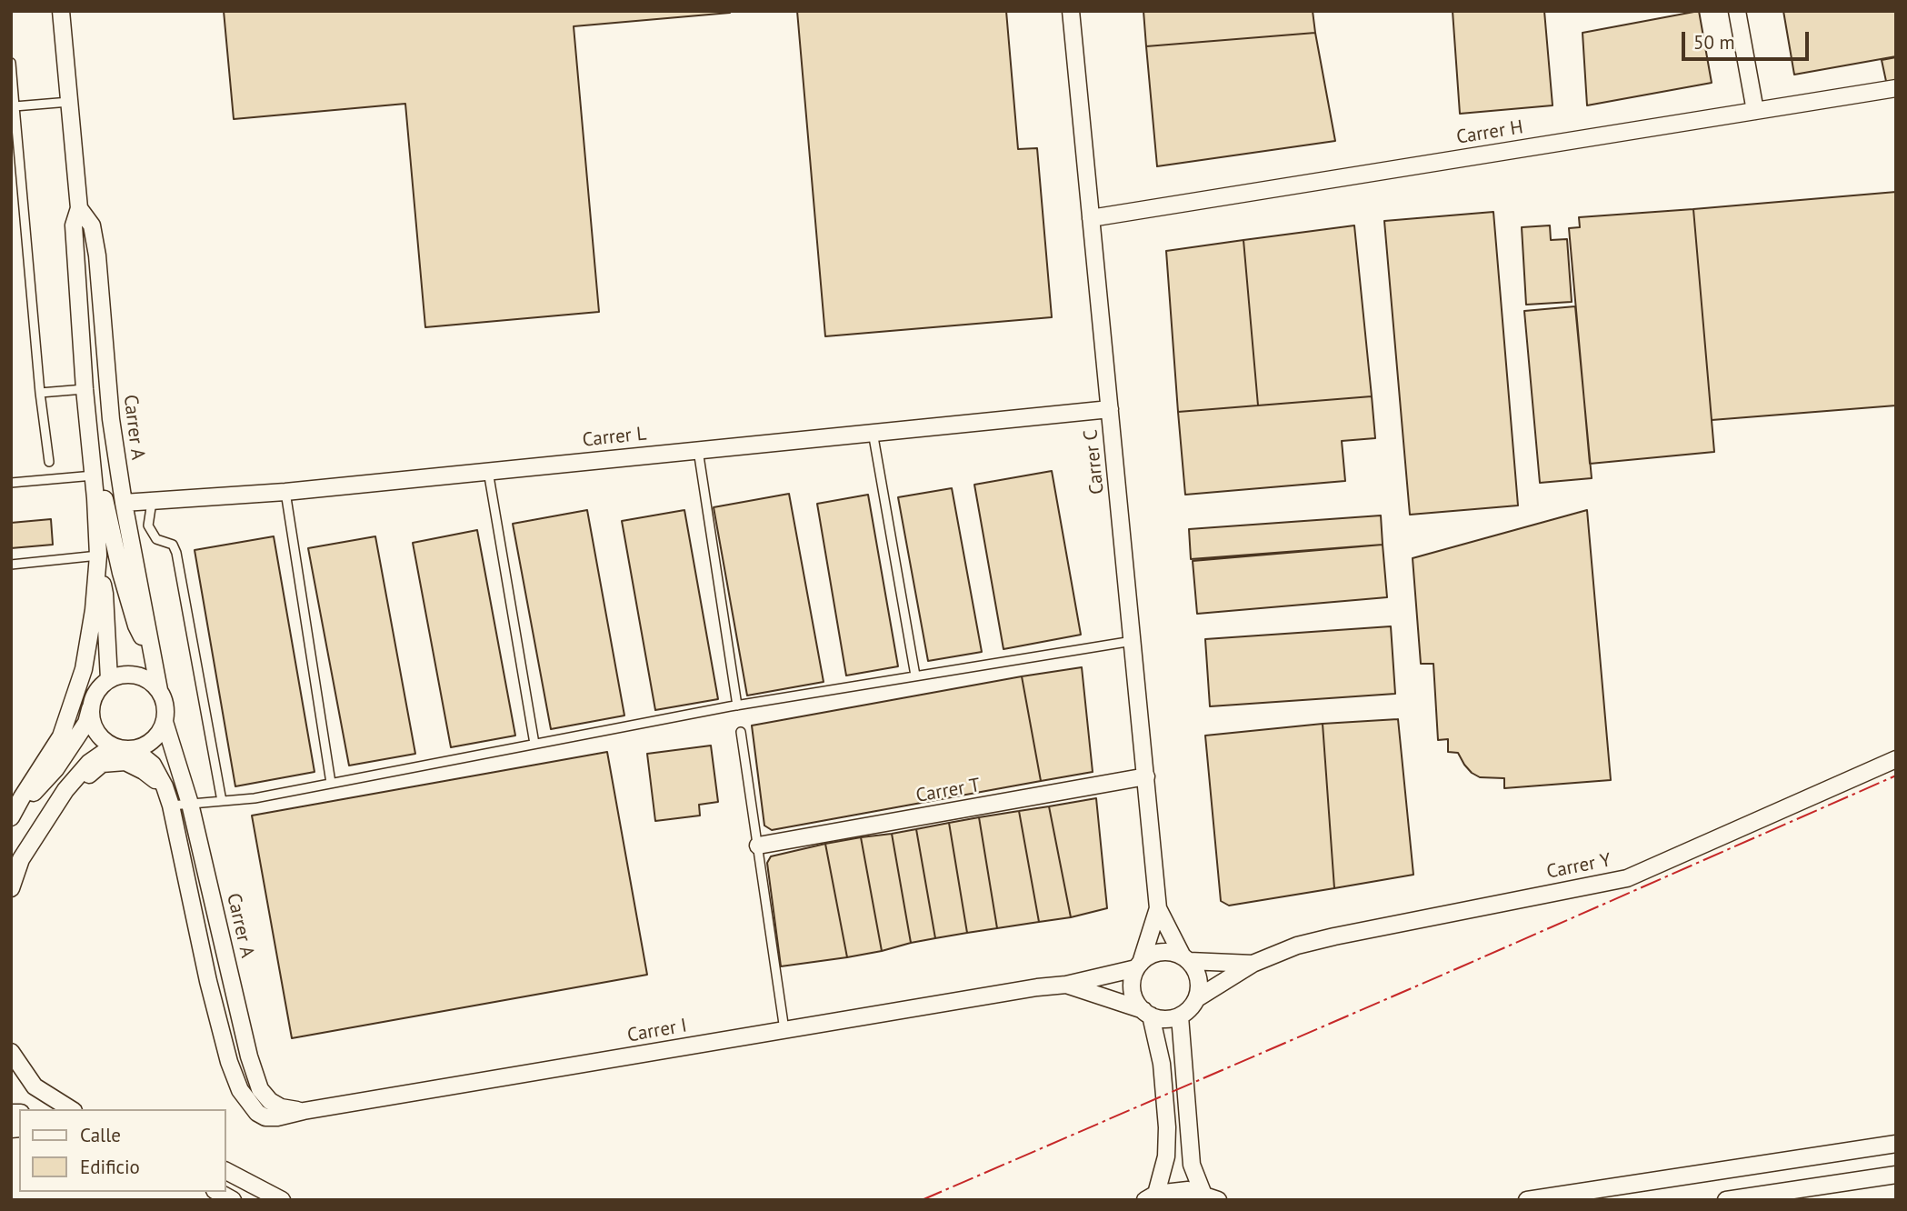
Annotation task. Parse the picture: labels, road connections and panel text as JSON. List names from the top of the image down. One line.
{"streets":{"street":["Carrer H","Carrer A","Carrer L","Carrer C","Carrer T","Carrer Y","Carrer I"]},"crossings":[["Carrer H","Carrer C"],["Carrer A","Carrer L"],["Carrer A","Carrer I"],["Carrer L","Carrer C"],["Carrer C","Carrer T"],["Carrer C","Carrer Y"],["Carrer C","Carrer I"],["Carrer Y","Carrer I"]],"legend":["Calle","Edificio"],"scale_bar":"50 m"}
